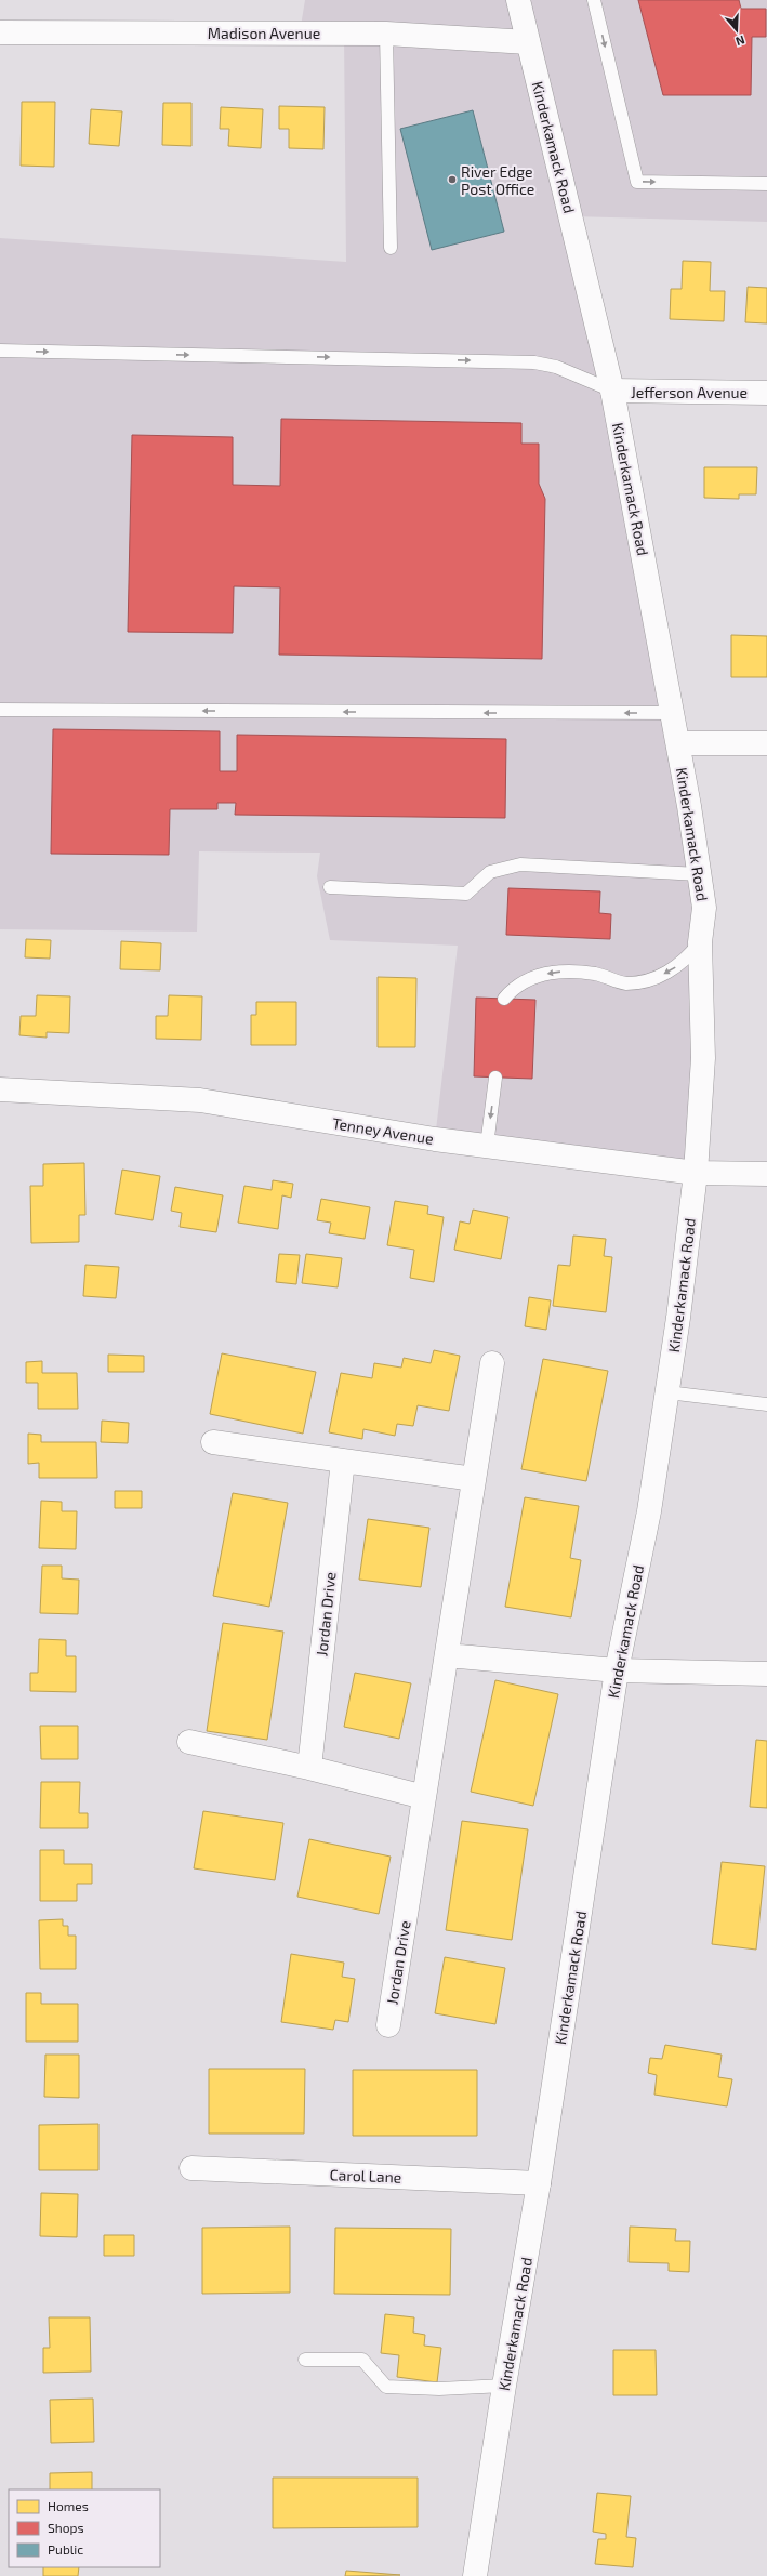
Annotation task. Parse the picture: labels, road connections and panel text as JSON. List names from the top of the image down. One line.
{"streets":{"street":["Madison Avenue","Kinderkamack Road","Jefferson Avenue","Tenney Avenue","Jordan Drive","Carol Lane"]},"crossings":[["Madison Avenue","Kinderkamack Road"],["Kinderkamack Road","Jefferson Avenue"],["Kinderkamack Road","Tenney Avenue"],["Kinderkamack Road","Carol Lane"]],"places":["River Edge Post Office"],"legend":["Homes","Shops","Public"],"north":"bottom"}
